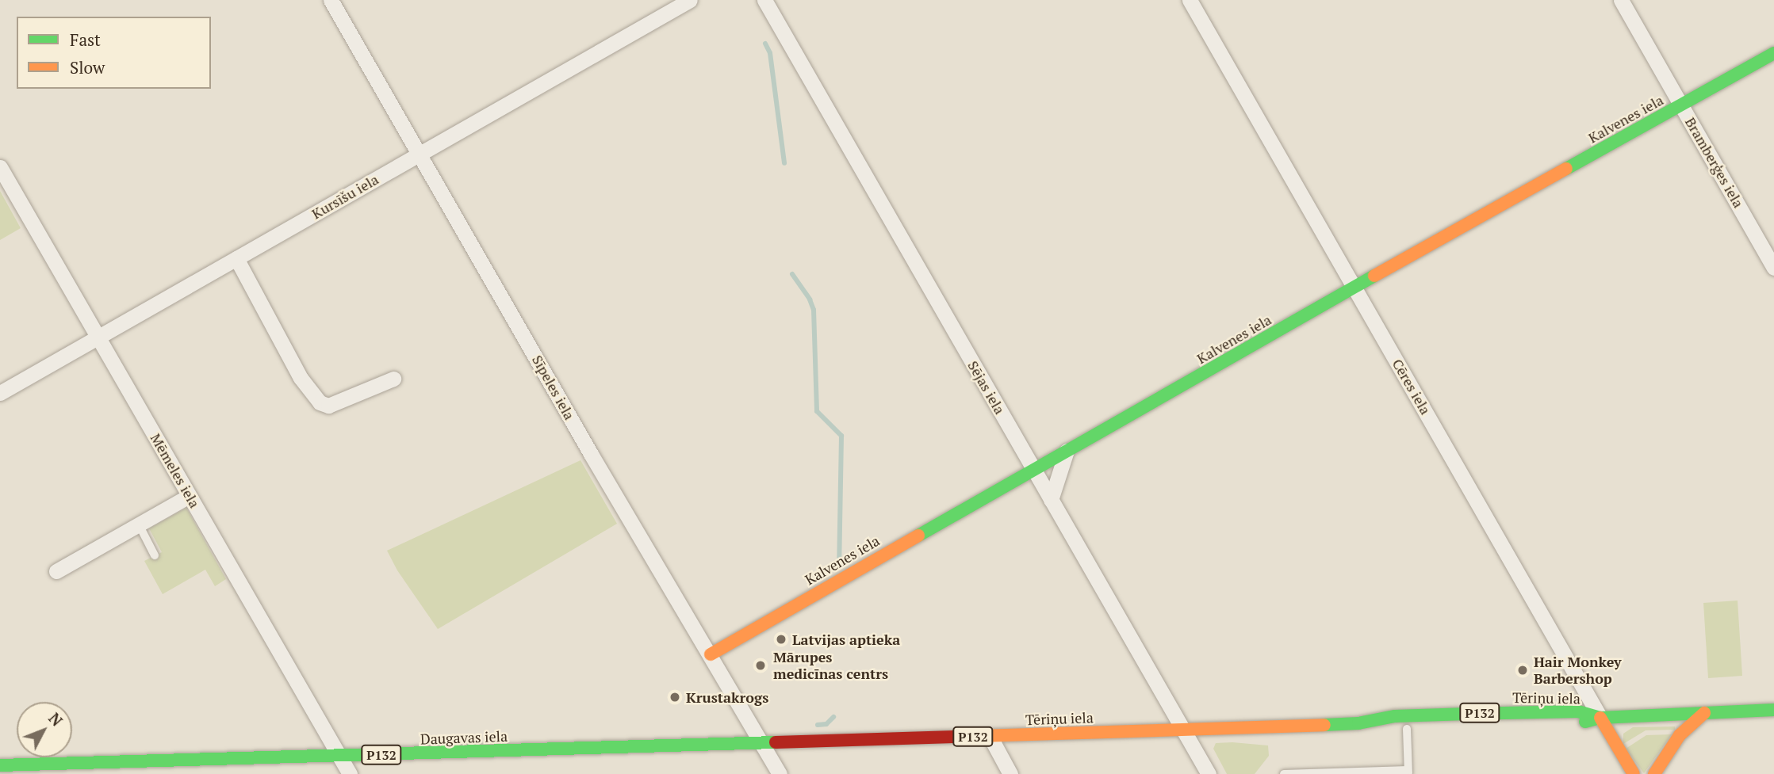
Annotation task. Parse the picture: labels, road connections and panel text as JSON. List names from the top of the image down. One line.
{"streets":{"main road":["Kalvenes iela","Cēres iela","Tēriņu iela","P132","Daugavas iela"],"street":["Bramberģes iela","Kursīšu iela","Sīpeles iela","Sējas iela","Mēmeles iela"]},"crossings":[["Kalvenes iela","Bramberģes iela"],["Kalvenes iela","Cēres iela"],["Kalvenes iela","Sīpeles iela"],["Kalvenes iela","Sējas iela"],["Kursīšu iela","Sīpeles iela"],["Kursīšu iela","Mēmeles iela"],["Cēres iela","Tēriņu iela"],["Sīpeles iela","Tēriņu iela"],["Sīpeles iela","Daugavas iela"],["Sējas iela","Tēriņu iela"],["Mēmeles iela","Daugavas iela"],["Tēriņu iela","Daugavas iela"]],"places":["Latvijas aptieka","Mārupes medicīnas centrs","Hair Monkey Barbershop","Krustakrogs"],"legend":["Fast","Slow"],"north":"top right"}
